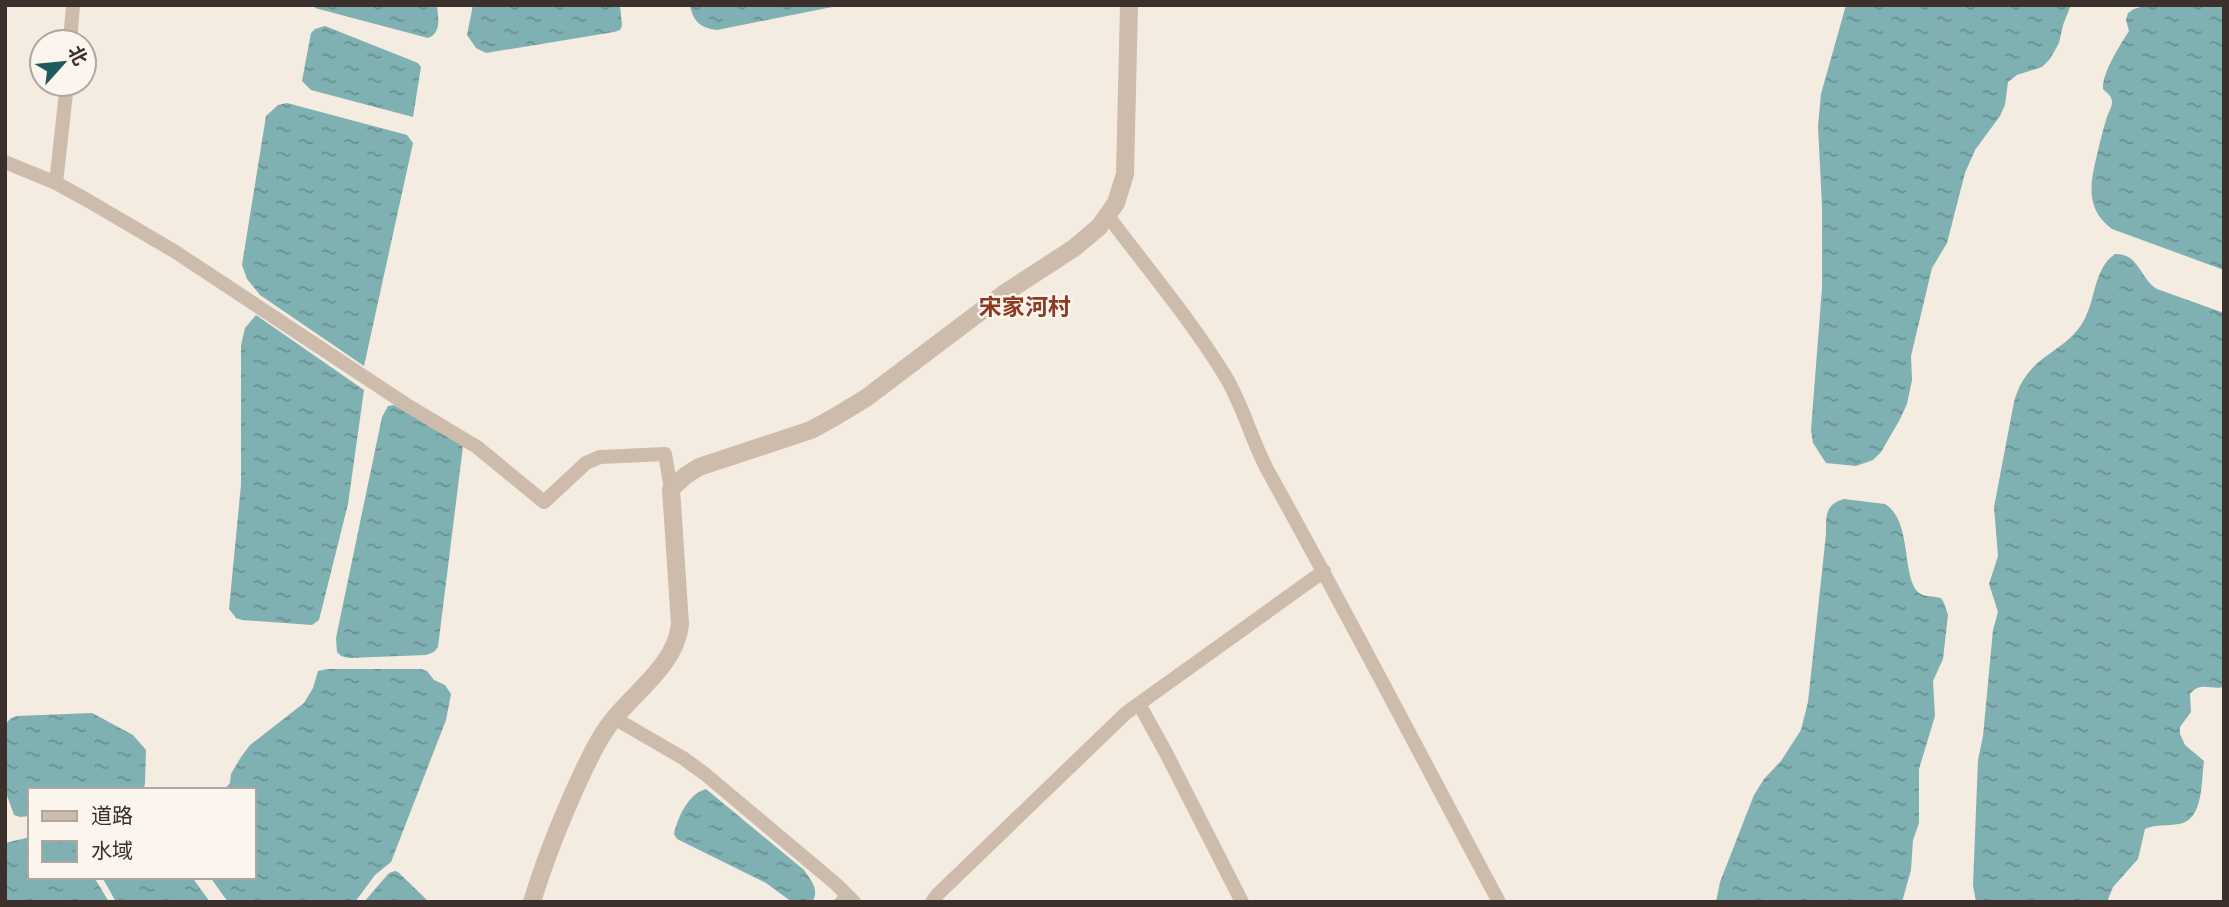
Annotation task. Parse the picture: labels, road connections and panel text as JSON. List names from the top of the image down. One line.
{"districts":["宋家河村"],"legend":["道路","水域"],"north":"top right"}
